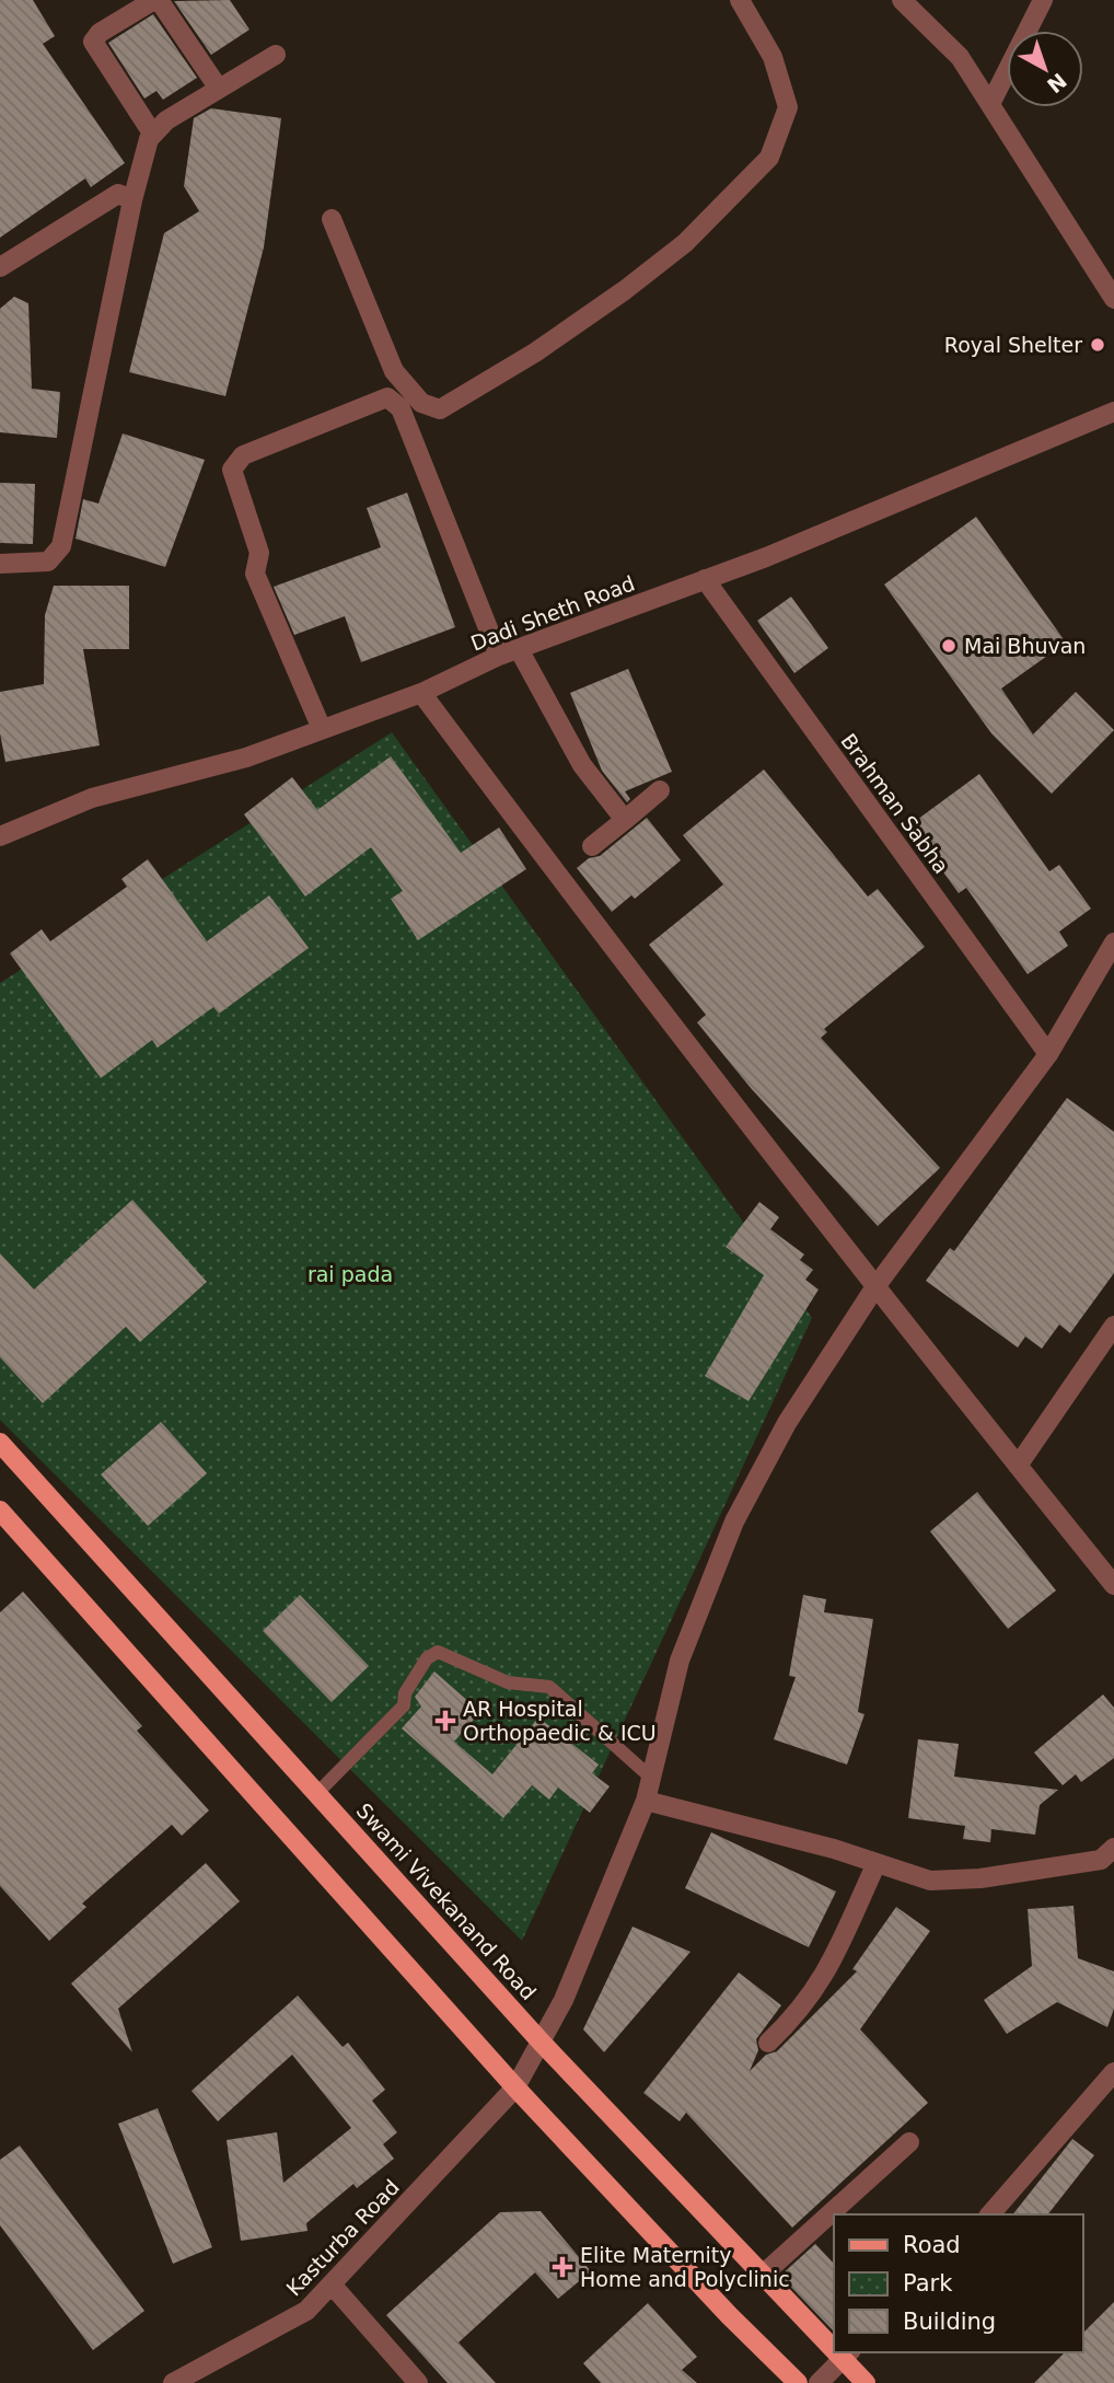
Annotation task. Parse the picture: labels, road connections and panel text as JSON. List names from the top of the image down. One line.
{"streets":{"main road":["Swami Vivekanand Road"],"street":["Dadi Sheth Road","Brahman Sabha","Kasturba Road"]},"crossings":[["Dadi Sheth Road","Brahman Sabha"],["Brahman Sabha","Kasturba Road"],["Swami Vivekanand Road","Kasturba Road"]],"parks":["rai pada"],"places":{"other":["Royal Shelter","Mai Bhuvan"],"health":["AR Hospital Orthopaedic & ICU","Elite Maternity Home and Polyclinic"]},"legend":["Road","Park","Building"],"north":"bottom right"}
